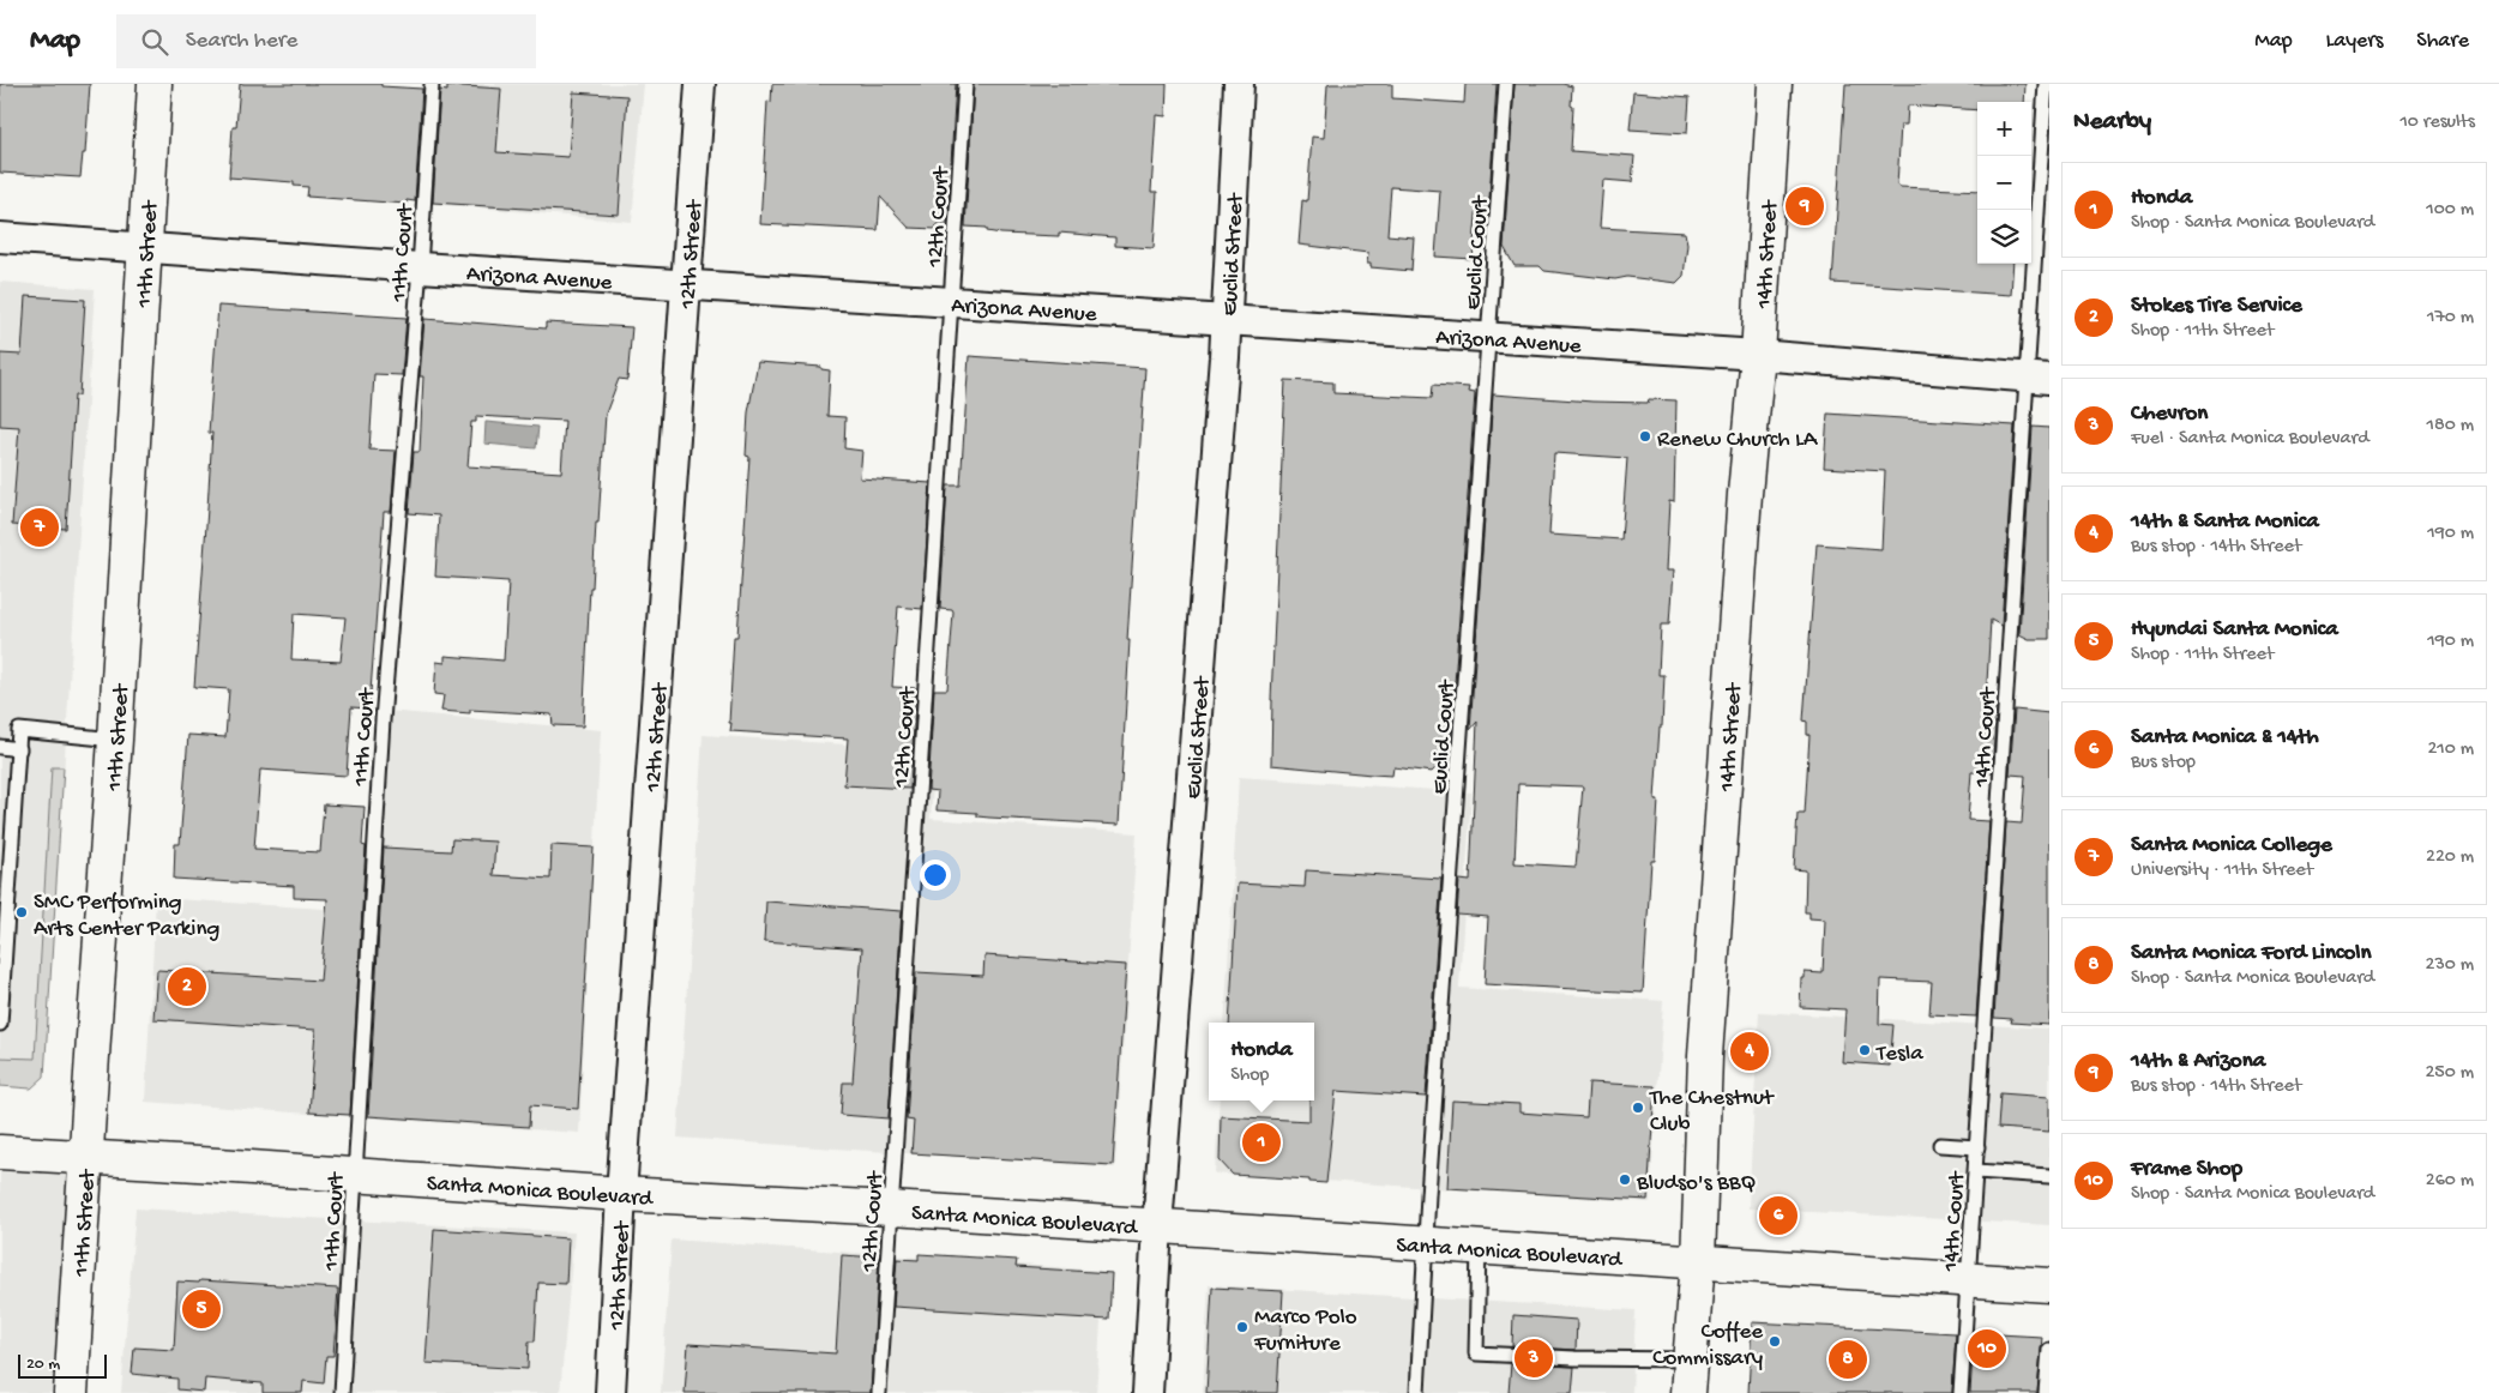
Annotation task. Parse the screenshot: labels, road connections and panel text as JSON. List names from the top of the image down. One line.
{"streets":{"street":["11th Street","12th Street","Euclid Street","14th Street","Arizona Avenue","Santa Monica Boulevard"],"lane":["12th Court","11th Court","Euclid Court","14th Court"]},"crossings":[["12th Court","Arizona Avenue"],["12th Court","Santa Monica Boulevard"],["11th Court","Arizona Avenue"],["11th Court","Santa Monica Boulevard"],["Euclid Court","Arizona Avenue"],["Euclid Court","Santa Monica Boulevard"],["11th Street","Arizona Avenue"],["11th Street","Santa Monica Boulevard"],["12th Street","Arizona Avenue"],["12th Street","Santa Monica Boulevard"],["Euclid Street","Arizona Avenue"],["Euclid Street","Santa Monica Boulevard"],["14th Street","Arizona Avenue"],["14th Street","Santa Monica Boulevard"],["Arizona Avenue","14th Court"],["14th Court","Santa Monica Boulevard"]],"places":["Renew Church LA","SMC Performing Arts Center Parking","Tesla","The Chestnut Club","Bludso's BBQ","Marco Polo Furniture","Coffee Commissary"],"scale_bar":"20 m","page":{"header":"Map","search":"Search here","nav":["Map","Layers","Share"],"heading":["Nearby","10 results"],"map_buttons":["+","−"],"list":[{"mark":"1","name":"Honda","note":"Shop · Santa Monica Boulevard","value":"100 m"},{"mark":"2","name":"Stokes Tire Service","note":"Shop · 11th Street","value":"170 m"},{"mark":"3","name":"Chevron","note":"Fuel · Santa Monica Boulevard","value":"180 m"},{"mark":"4","name":"14th & Santa Monica","note":"Bus stop · 14th Street","value":"190 m"},{"mark":"5","name":"Hyundai Santa Monica","note":"Shop · 11th Street","value":"190 m"},{"mark":"6","name":"Santa Monica & 14th","note":"Bus stop","value":"210 m"},{"mark":"7","name":"Santa Monica College","note":"University · 11th Street","value":"220 m"},{"mark":"8","name":"Santa Monica Ford Lincoln","note":"Shop · Santa Monica Boulevard","value":"230 m"},{"mark":"9","name":"14th & Arizona","note":"Bus stop · 14th Street","value":"250 m"},{"mark":"10","name":"Frame Shop","note":"Shop · Santa Monica Boulevard","value":"260 m"}],"pins":["9","7","2","4","1","6","5","10","3","8"],"popup":["Honda","Shop"],"scale":"20 m"}}
